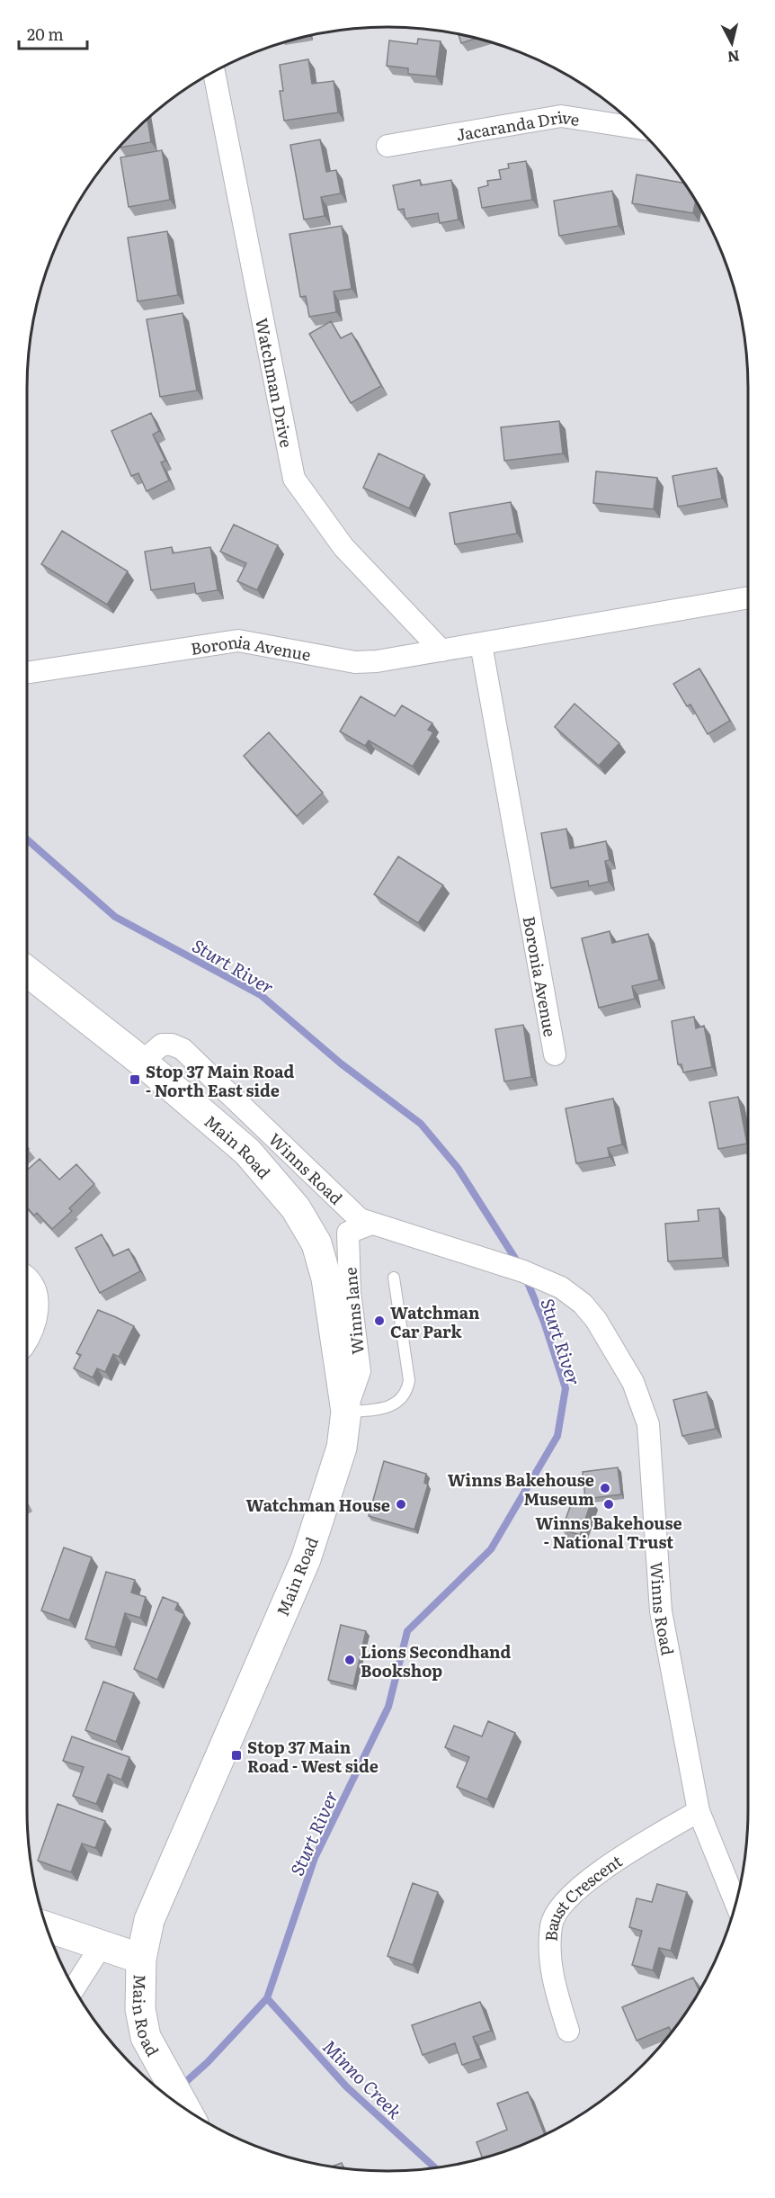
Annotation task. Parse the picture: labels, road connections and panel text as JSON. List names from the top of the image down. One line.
{"streets":{"main road":["Main Road"],"street":["Jacaranda Drive","Watchman Drive","Boronia Avenue","Winns Road","Winns lane","Baust Crescent"]},"crossings":[["Watchman Drive","Boronia Avenue"],["Main Road","Winns Road"],["Main Road","Winns lane"],["Winns Road","Winns lane"],["Winns Road","Baust Crescent"]],"water":["Sturt River","Minno Creek"],"places":{"transit":["Stop 37 Main Road - North East side","Stop 37 Main Road - West side"],"other":["Watchman Car Park","Winns Bakehouse Museum","Watchman House","Winns Bakehouse - National Trust","Lions Secondhand Bookshop"]},"scale_bar":"20 m","north":"bottom"}
